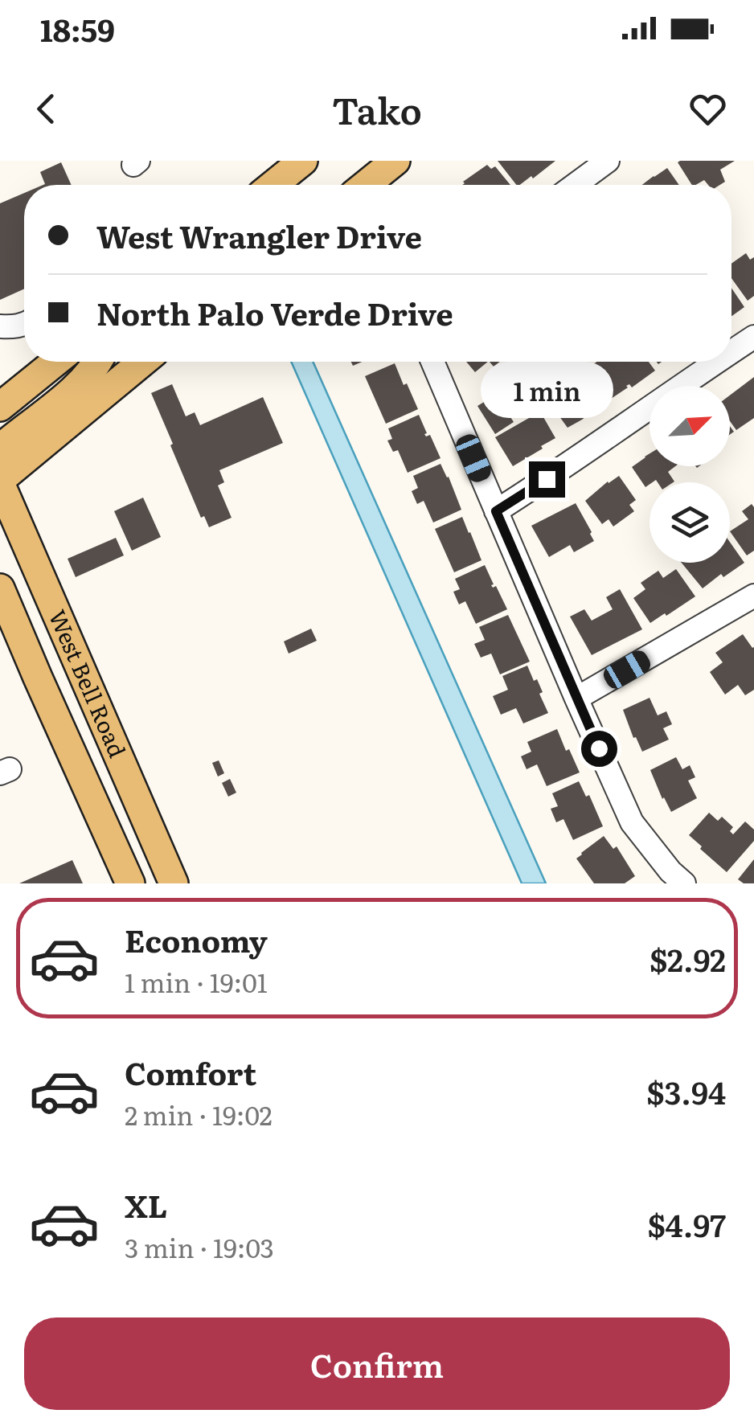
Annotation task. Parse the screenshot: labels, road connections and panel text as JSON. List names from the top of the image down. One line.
{"streets":{"main road":["West Bell Road"]},"north":"top right","page":{"status":"18:59","header":"Tako","banner":["West Wrangler Drive","North Palo Verde Drive"],"bubble":"1 min","list":[{"name":"Economy","note":"1 min · 19:01","value":"$2.92"},{"name":"Comfort","note":"2 min · 19:02","value":"$3.94"},{"name":"XL","note":"3 min · 19:03","value":"$4.97"}],"buttons":"Confirm"}}
